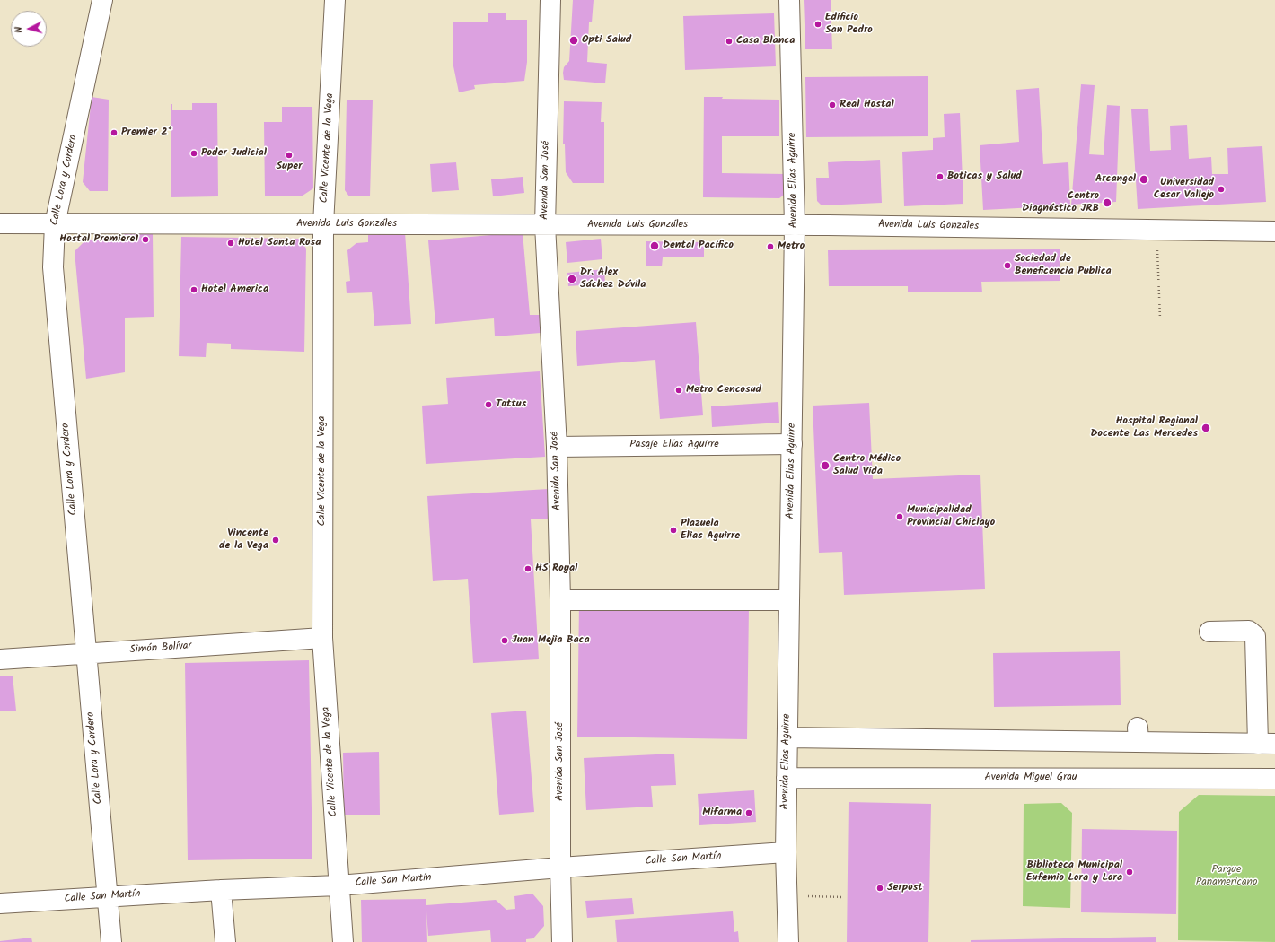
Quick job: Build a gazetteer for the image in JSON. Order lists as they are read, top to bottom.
{
  "streets": {
    "main road": [
      "Calle Vicente de la Vega",
      "Calle Lora y Cordero",
      "Avenida San José",
      "Avenida Elias Aguirre",
      "Avenida Luis Gonzáles",
      "Pasaje Elías Aguirre",
      "Simón Bolívar",
      "Avenida Miguel Grau",
      "Calle San Martín"
    ]
  },
  "crossings": [
    ["Calle Vicente de la Vega", "Avenida Luis Gonzáles"],
    ["Calle Vicente de la Vega", "Simón Bolívar"],
    ["Calle Vicente de la Vega", "Calle San Martín"],
    ["Calle Lora y Cordero", "Avenida Luis Gonzáles"],
    ["Calle Lora y Cordero", "Simón Bolívar"],
    ["Calle Lora y Cordero", "Calle San Martín"],
    ["Avenida San José", "Avenida Luis Gonzáles"],
    ["Avenida San José", "Pasaje Elías Aguirre"],
    ["Avenida San José", "Calle San Martín"],
    ["Avenida Elias Aguirre", "Avenida Luis Gonzáles"],
    ["Avenida Elias Aguirre", "Pasaje Elías Aguirre"],
    ["Avenida Elias Aguirre", "Avenida Miguel Grau"],
    ["Avenida Elias Aguirre", "Calle San Martín"]
  ],
  "parks": ["Parque Panamericano"],
  "places": [
    "Edificio San Pedro",
    "Opti Salud",
    "Casa Blanca",
    "Real Hostal",
    "Premier 2*",
    "Poder Judicial",
    "Super",
    "Boticas y Salud",
    "Arcangel",
    "Universidad Cesar Vallejo",
    "Centro Diagnóstico JRB",
    "Hostal Premiere1",
    "Hotel Santa Rosa",
    "Dental Pacifico",
    "Metro",
    "Sociedad de Beneficencia Publica",
    "Dr. Alex Sáchez Dávila",
    "Hotel America",
    "Metro Cencosud",
    "Tottus",
    "Hospital Regional Docente Las Mercedes",
    "Centro Médico Salud Vida",
    "Municipalidad Provincial Chiclayo",
    "Plazuela Elias Aguirre",
    "Vincente de la Vega",
    "HS Royal",
    "Juan Mejia Baca",
    "Mifarma",
    "Biblioteca Municipal Eufemio Lora y Lora",
    "Serpost"
  ],
  "north": "left"
}
